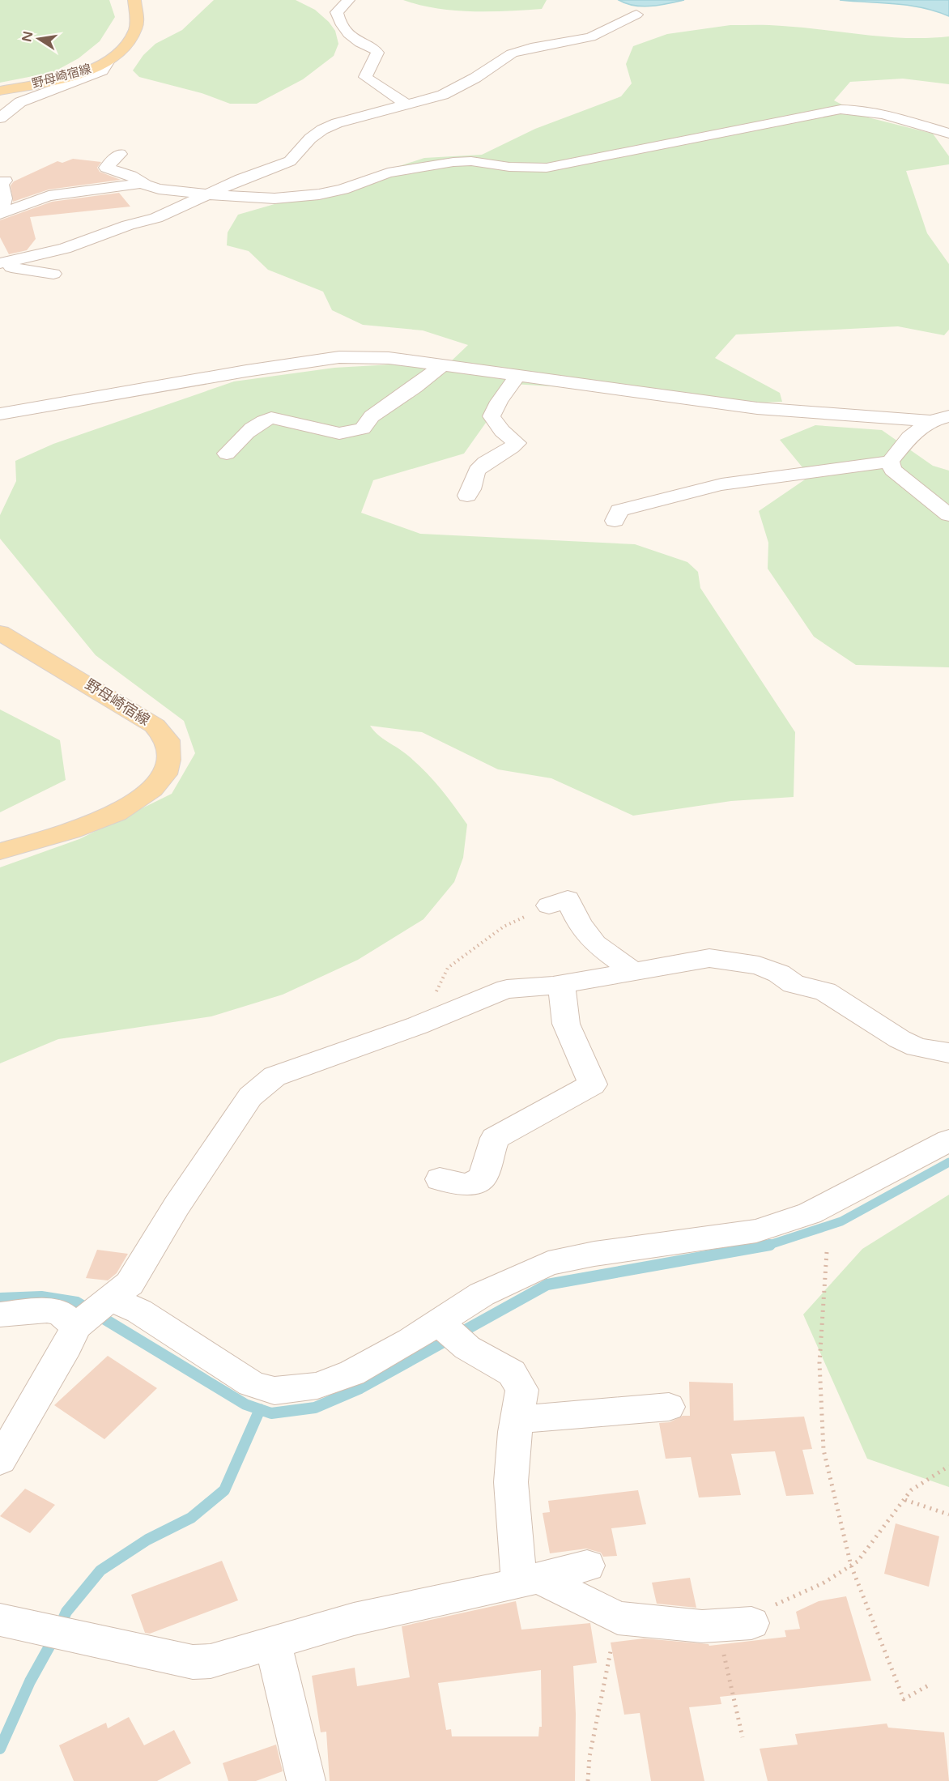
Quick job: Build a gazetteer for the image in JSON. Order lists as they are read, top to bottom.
{
  "streets": {
    "main road": ["野母崎宿線"]
  },
  "north": "left"
}
